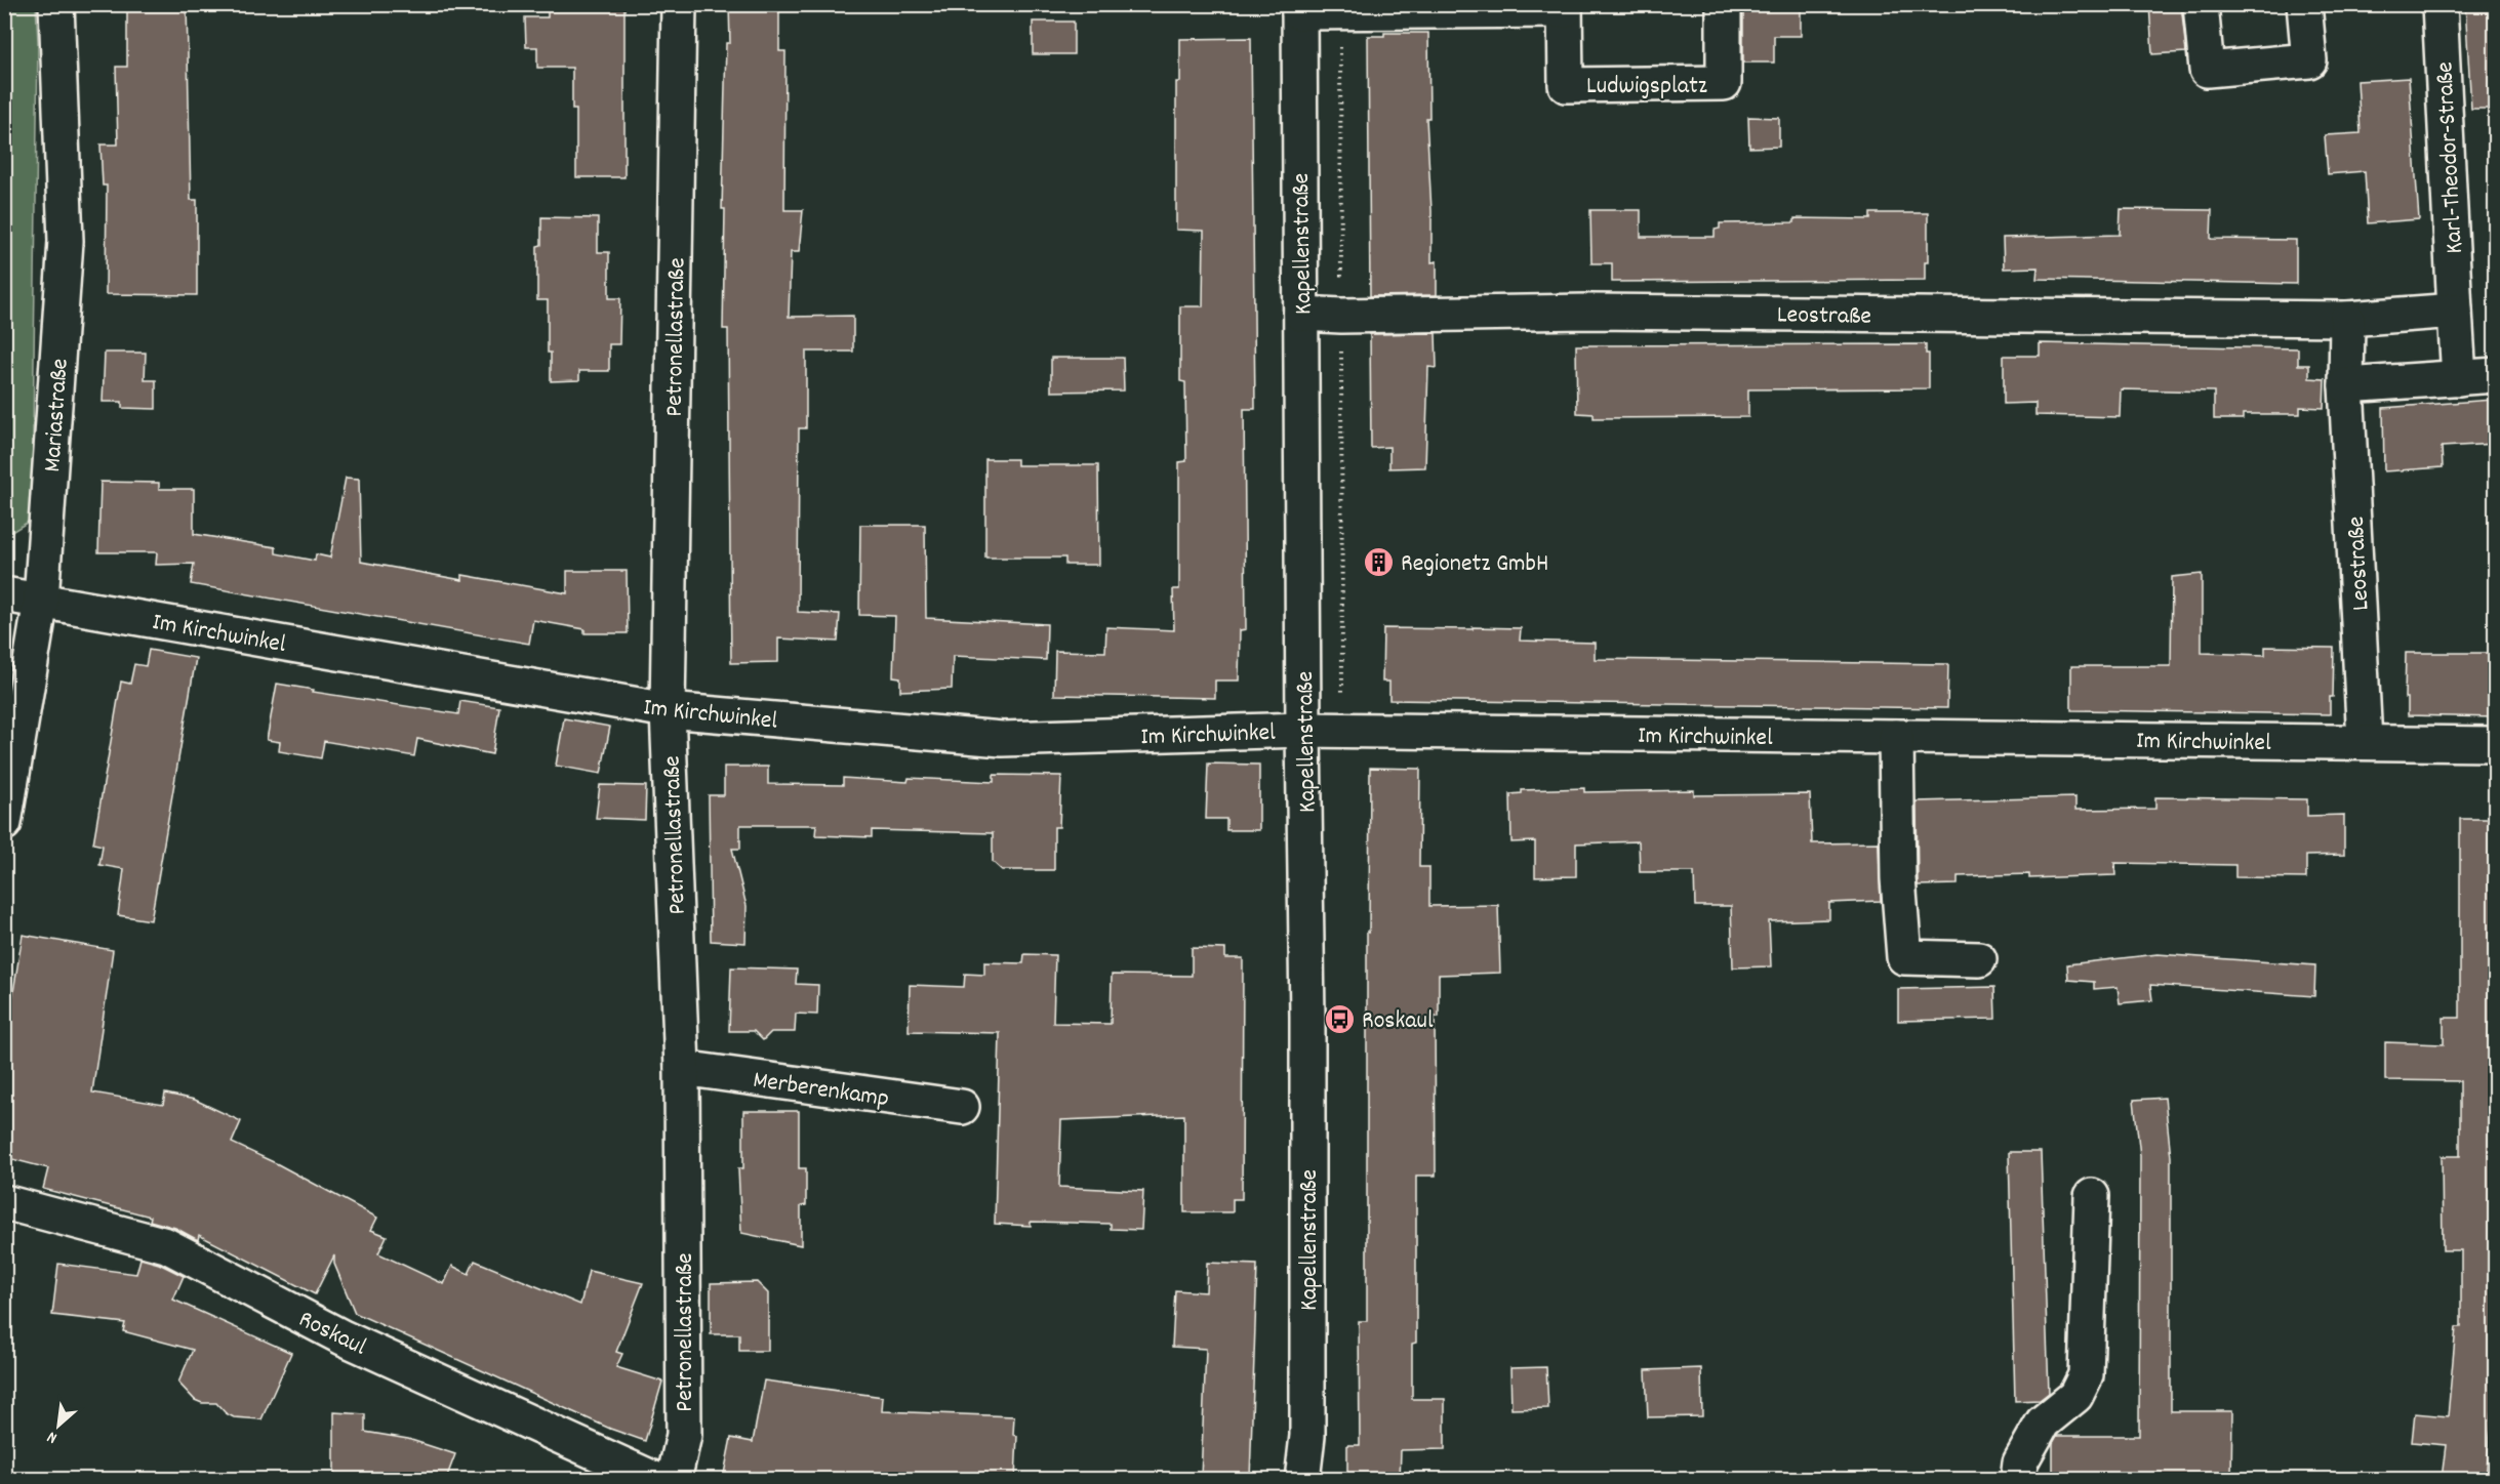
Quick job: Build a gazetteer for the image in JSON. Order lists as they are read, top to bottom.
{
  "streets": {
    "street": [
      "Ludwigsplatz",
      "Karl-Theodor-Straße",
      "Kapellenstraße",
      "Leostraße",
      "Petronellastraße",
      "Mariastraße",
      "Im Kirchwinkel",
      "Merberenkamp",
      "Roskaul"
    ]
  },
  "crossings": [
    ["Ludwigsplatz", "Kapellenstraße"],
    ["Karl-Theodor-Straße", "Leostraße"],
    ["Kapellenstraße", "Leostraße"],
    ["Kapellenstraße", "Im Kirchwinkel"],
    ["Leostraße", "Im Kirchwinkel"],
    ["Petronellastraße", "Im Kirchwinkel"],
    ["Petronellastraße", "Merberenkamp"],
    ["Mariastraße", "Im Kirchwinkel"]
  ],
  "places": {
    "building": ["Regionetz GmbH"],
    "bus stop": ["Roskaul"]
  },
  "north": "bottom left"
}
